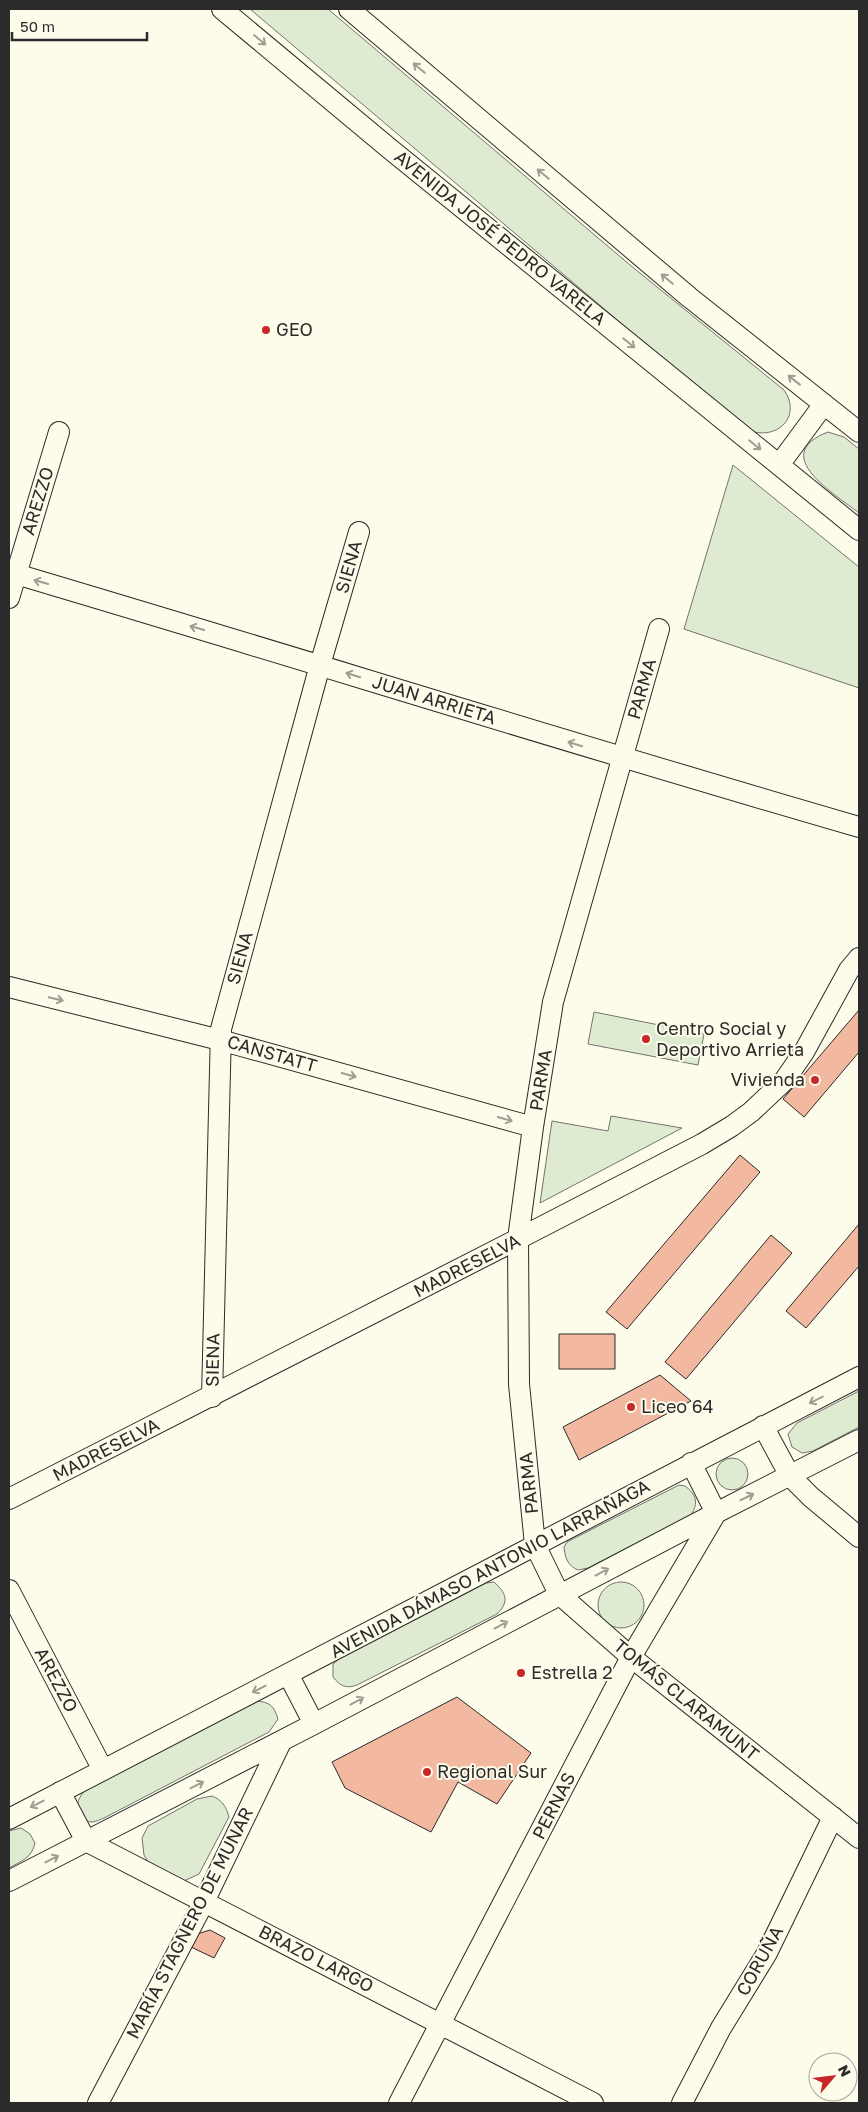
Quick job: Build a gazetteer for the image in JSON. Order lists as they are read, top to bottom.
{
  "streets": {
    "street": [
      "AVENIDA JOSÉ PEDRO VARELA",
      "AREZZO",
      "SIENA",
      "PARMA",
      "JUAN ARRIETA",
      "CANSTATT",
      "MADRESELVA",
      "AVENIDA DÁMASO ANTONIO LARRAÑAGA",
      "TOMÁS CLARAMUNT",
      "PERNAS",
      "MARÍA STAGNERO DE MUNAR",
      "BRAZO LARGO",
      "CORUÑA"
    ]
  },
  "crossings": [
    ["AREZZO", "JUAN ARRIETA"],
    ["AREZZO", "AVENIDA DÁMASO ANTONIO LARRAÑAGA"],
    ["SIENA", "JUAN ARRIETA"],
    ["SIENA", "CANSTATT"],
    ["SIENA", "MADRESELVA"],
    ["PARMA", "JUAN ARRIETA"],
    ["PARMA", "CANSTATT"],
    ["PARMA", "MADRESELVA"],
    ["PARMA", "AVENIDA DÁMASO ANTONIO LARRAÑAGA"],
    ["PARMA", "TOMÁS CLARAMUNT"],
    ["AVENIDA DÁMASO ANTONIO LARRAÑAGA", "TOMÁS CLARAMUNT"],
    ["TOMÁS CLARAMUNT", "PERNAS"],
    ["TOMÁS CLARAMUNT", "CORUÑA"],
    ["PERNAS", "BRAZO LARGO"],
    ["MARÍA STAGNERO DE MUNAR", "BRAZO LARGO"]
  ],
  "one_way": ["JUAN ARRIETA", "CANSTATT"],
  "places": [
    "GEO",
    "Centro Social y Deportivo Arrieta",
    "Vivienda",
    "Liceo 64",
    "Estrella 2",
    "Regional Sur"
  ],
  "scale_bar": "50 m",
  "north": "top right"
}
